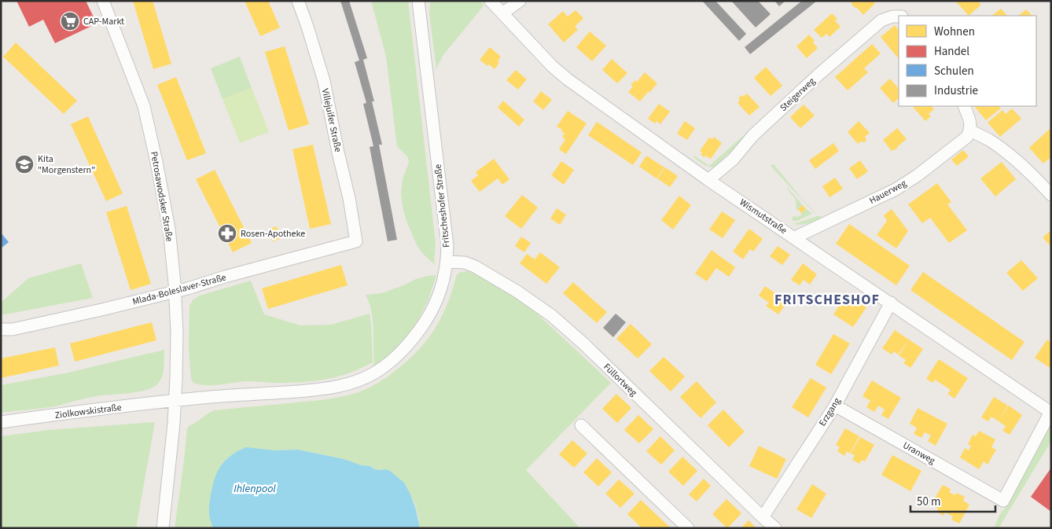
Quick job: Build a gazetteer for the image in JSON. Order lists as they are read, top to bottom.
{
  "streets": {
    "street": [
      "Steigerweg",
      "Villejuifer Straße",
      "Hauerweg",
      "Petrosawodsker Straße",
      "Fritscheshofer Straße",
      "Wismutstraße",
      "Mlada-Boleslaver-Straße",
      "Füllortweg",
      "Ziolkowskistraße",
      "Erzgang",
      "Uranweg"
    ]
  },
  "crossings": [
    ["Steigerweg", "Wismutstraße"],
    ["Villejuifer Straße", "Mlada-Boleslaver-Straße"],
    ["Hauerweg", "Wismutstraße"],
    ["Petrosawodsker Straße", "Fritscheshofer Straße"],
    ["Petrosawodsker Straße", "Mlada-Boleslaver-Straße"],
    ["Petrosawodsker Straße", "Ziolkowskistraße"],
    ["Fritscheshofer Straße", "Füllortweg"],
    ["Fritscheshofer Straße", "Ziolkowskistraße"],
    ["Wismutstraße", "Erzgang"],
    ["Wismutstraße", "Uranweg"],
    ["Füllortweg", "Erzgang"],
    ["Erzgang", "Uranweg"]
  ],
  "districts": ["FRITSCHESHOF"],
  "water": ["Ihlenpool"],
  "places": {
    "supermarket": ["CAP-Markt"],
    "school or university": ["Kita \"Morgenstern\""],
    "pharmacy": ["Rosen-Apotheke"]
  },
  "legend": [
    "Wohnen",
    "Handel",
    "Schulen",
    "Industrie"
  ],
  "scale_bar": "50 m"
}
